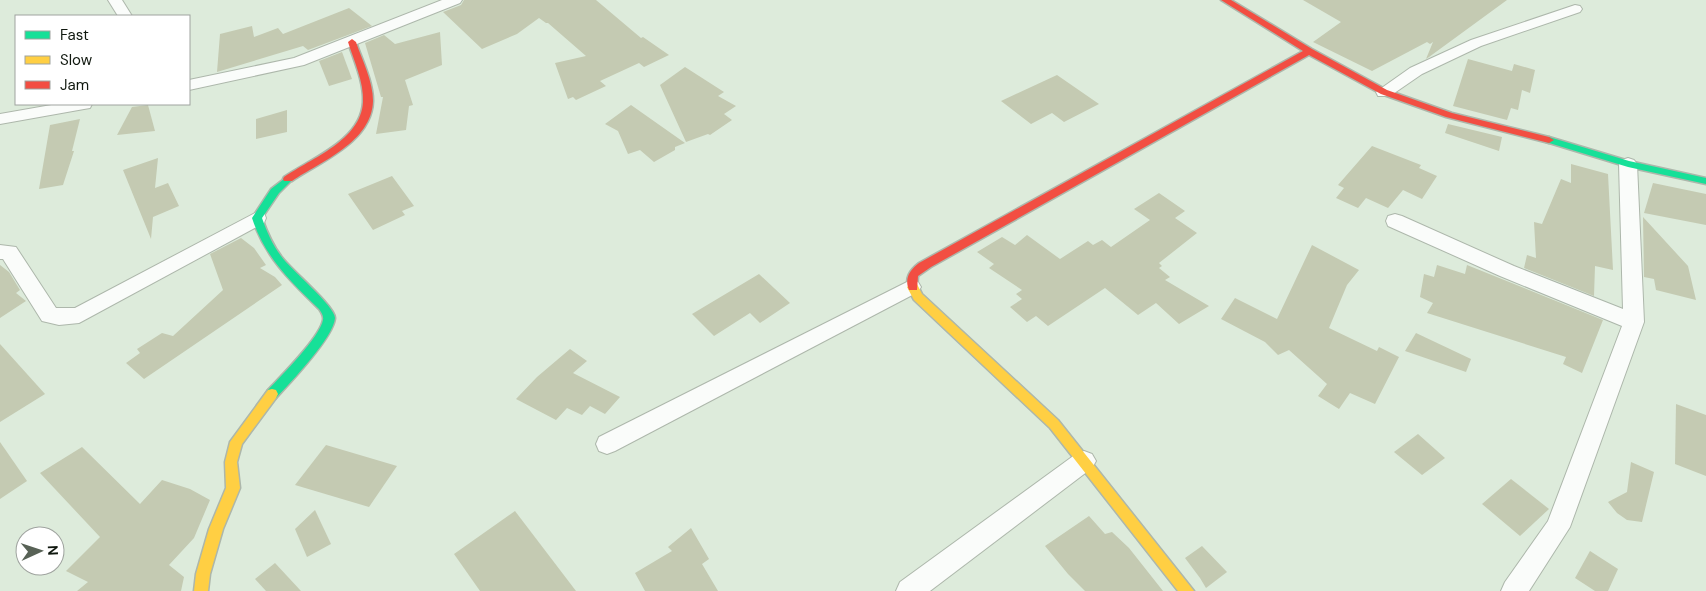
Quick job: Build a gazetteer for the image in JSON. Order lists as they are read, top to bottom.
{
  "legend": ["Fast", "Slow", "Jam"],
  "north": "right"
}
